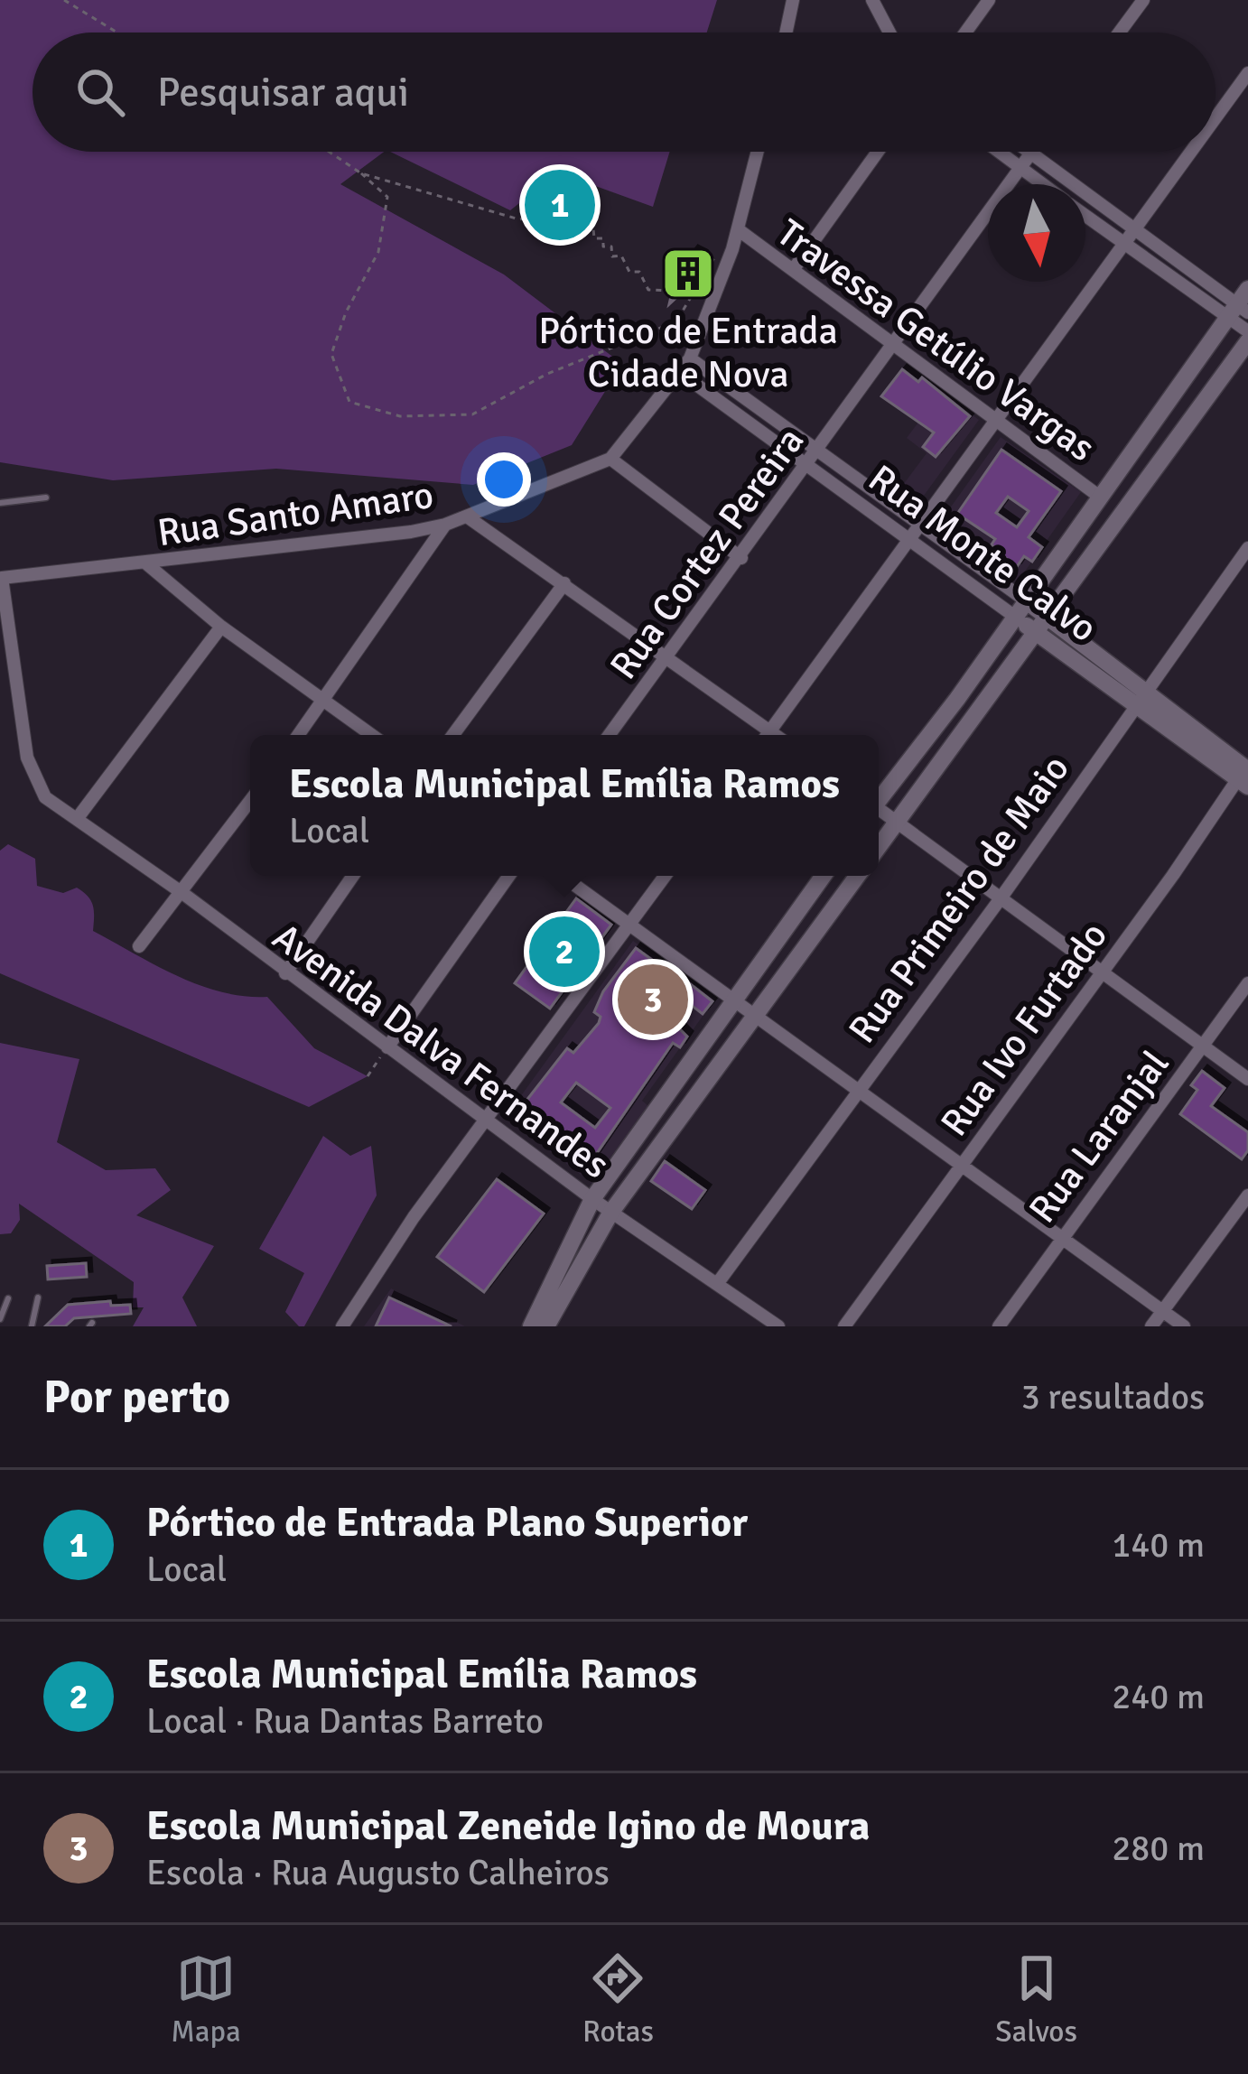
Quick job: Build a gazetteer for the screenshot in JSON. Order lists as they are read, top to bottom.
{
  "streets": {
    "main road": ["Rua Monte Calvo"],
    "street": [
      "Travessa Getúlio Vargas",
      "Rua Santo Amaro",
      "Rua Cortez Pereira",
      "Rua Primeiro de Maio",
      "Rua Ivo Furtado",
      "Avenida Dalva Fernandes",
      "Rua Laranjal"
    ]
  },
  "crossings": [
    ["Travessa Getúlio Vargas", "Rua Santo Amaro"],
    ["Travessa Getúlio Vargas", "Rua Cortez Pereira"],
    ["Rua Santo Amaro", "Rua Monte Calvo"],
    ["Rua Santo Amaro", "Avenida Dalva Fernandes"],
    ["Rua Cortez Pereira", "Rua Monte Calvo"],
    ["Rua Monte Calvo", "Rua Primeiro de Maio"],
    ["Rua Monte Calvo", "Rua Ivo Furtado"],
    ["Rua Primeiro de Maio", "Avenida Dalva Fernandes"]
  ],
  "places": {
    "building": ["Pórtico de Entrada Cidade Nova"]
  },
  "north": "bottom",
  "page": {
    "search": "Pesquisar aqui",
    "pins": ["1", "2", "3"],
    "popup": ["Escola Municipal Emília Ramos", "Local"],
    "heading": ["Por perto", "3 resultados"],
    "list": [
      {
        "mark": "1",
        "name": "Pórtico de Entrada Plano Superior",
        "note": "Local",
        "value": "140 m"
      },
      {
        "mark": "2",
        "name": "Escola Municipal Emília Ramos",
        "note": "Local · Rua Dantas Barreto",
        "value": "240 m"
      },
      {
        "mark": "3",
        "name": "Escola Municipal Zeneide Igino de Moura",
        "note": "Escola · Rua Augusto Calheiros",
        "value": "280 m"
      }
    ],
    "nav": ["Mapa", "Rotas", "Salvos"]
  }
}
